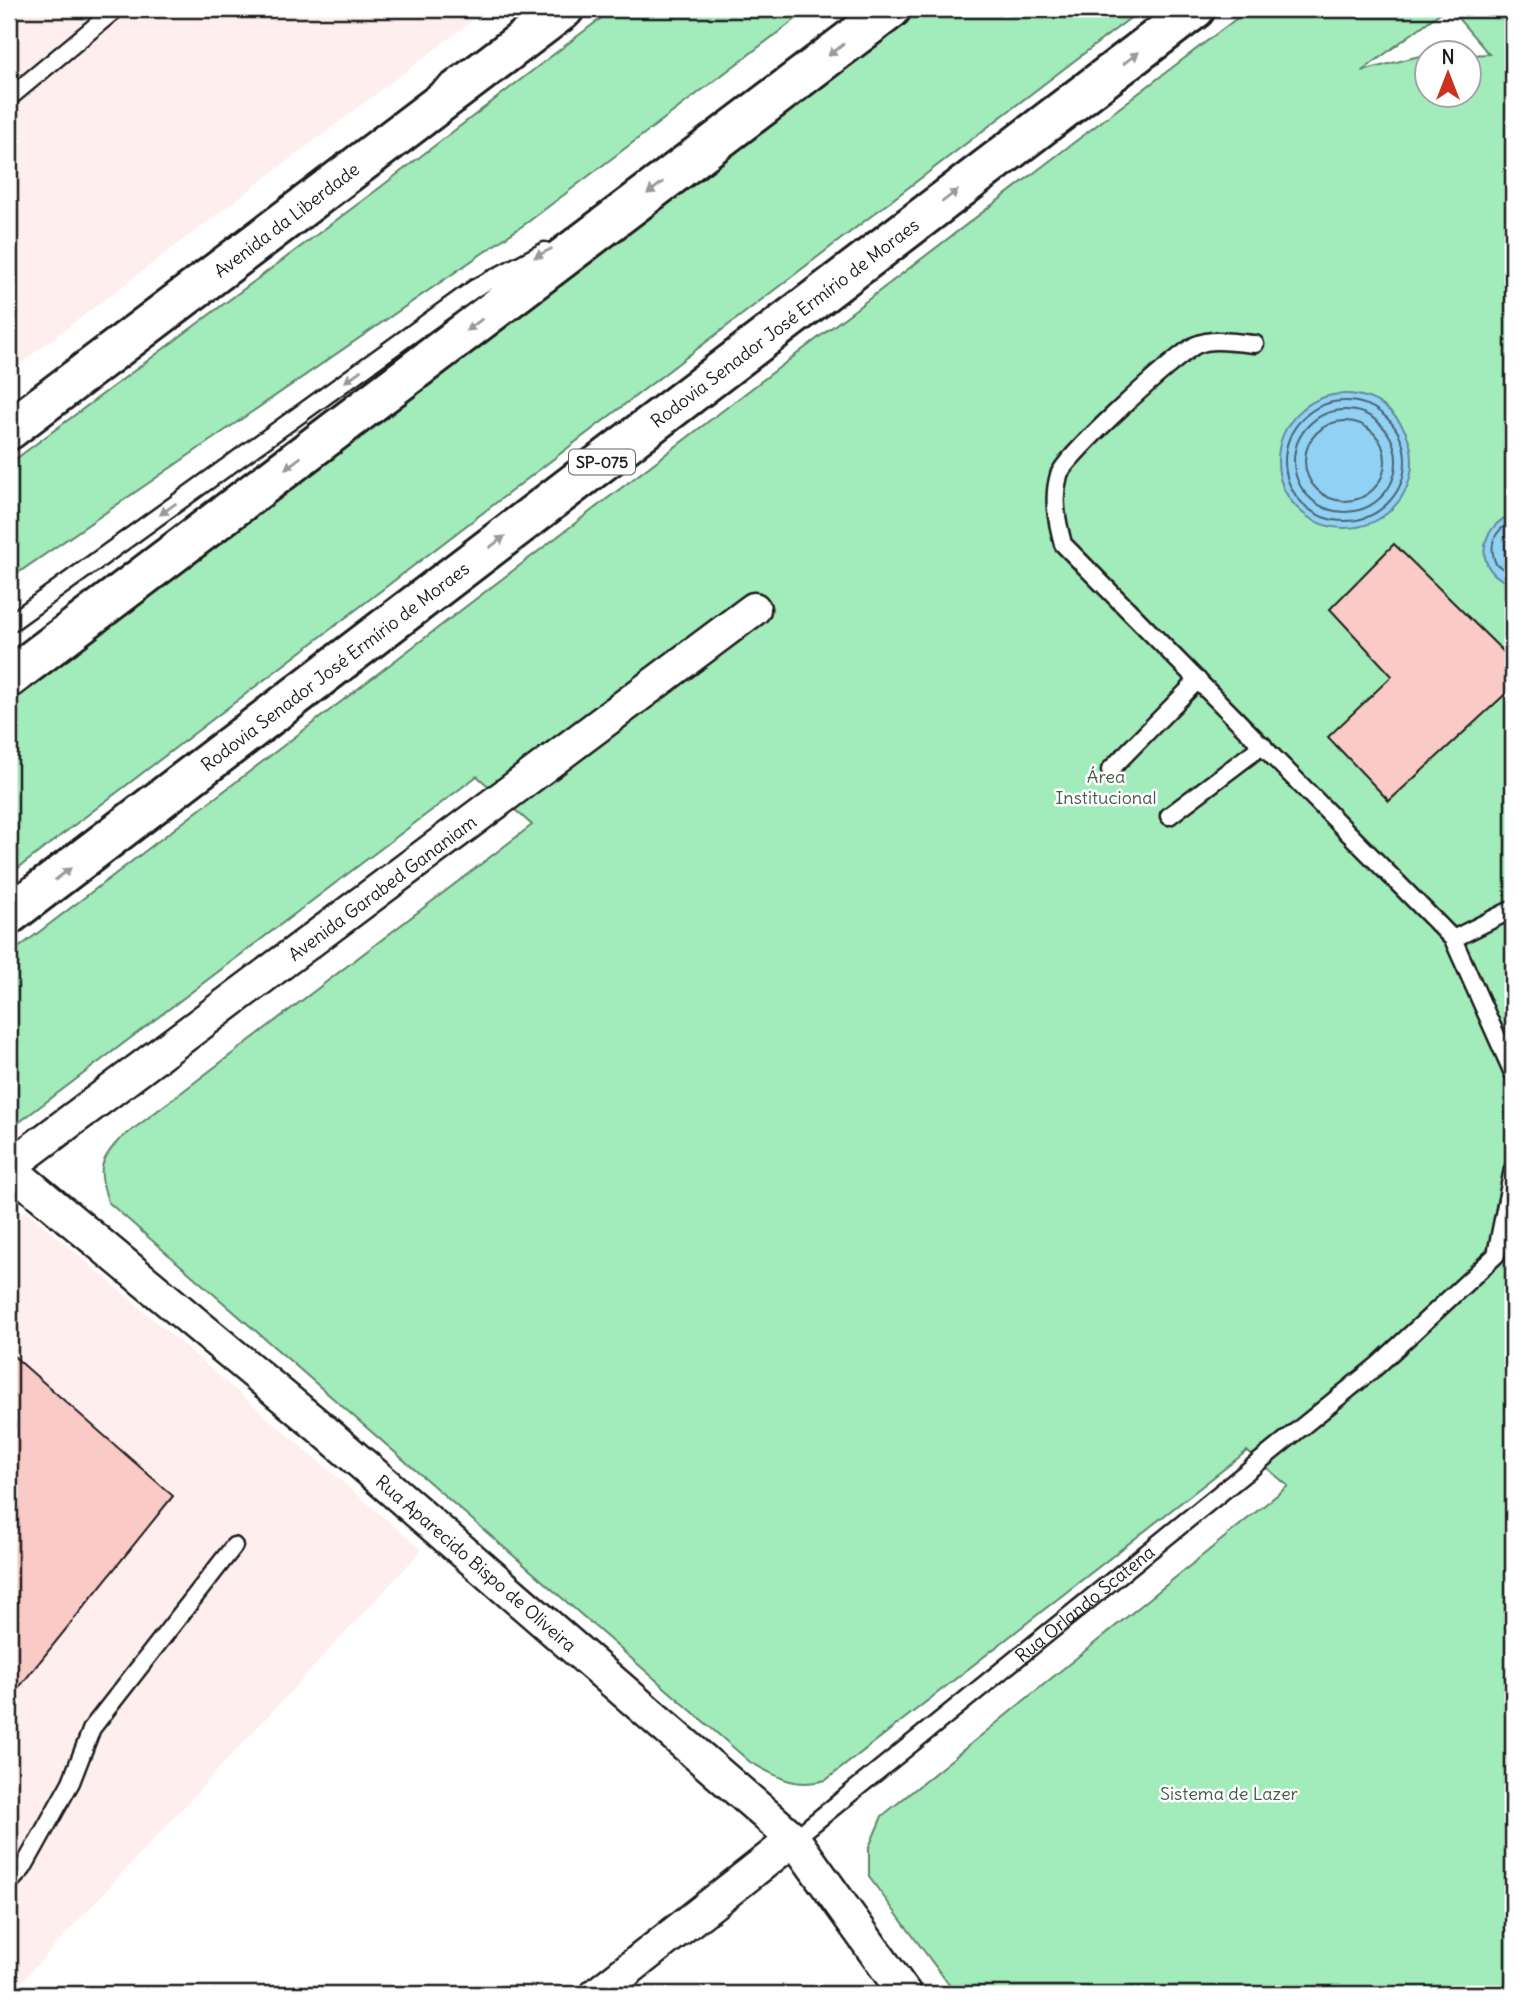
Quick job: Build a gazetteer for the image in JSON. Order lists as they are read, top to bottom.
{
  "streets": {
    "main road": ["Avenida da Liberdade", "Rodovia Senador José Ermírio de Moraes", "SP-075"],
    "street": ["Avenida Garabed Gananiam", "Rua Aparecido Bispo de Oliveira", "Rua Orlando Scatena"]
  },
  "crossings": [
    ["Avenida Garabed Gananiam", "Rua Aparecido Bispo de Oliveira"],
    ["Rua Aparecido Bispo de Oliveira", "Rua Orlando Scatena"]
  ],
  "parks": ["Área Institucional", "Sistema de Lazer"],
  "north": "top"
}
